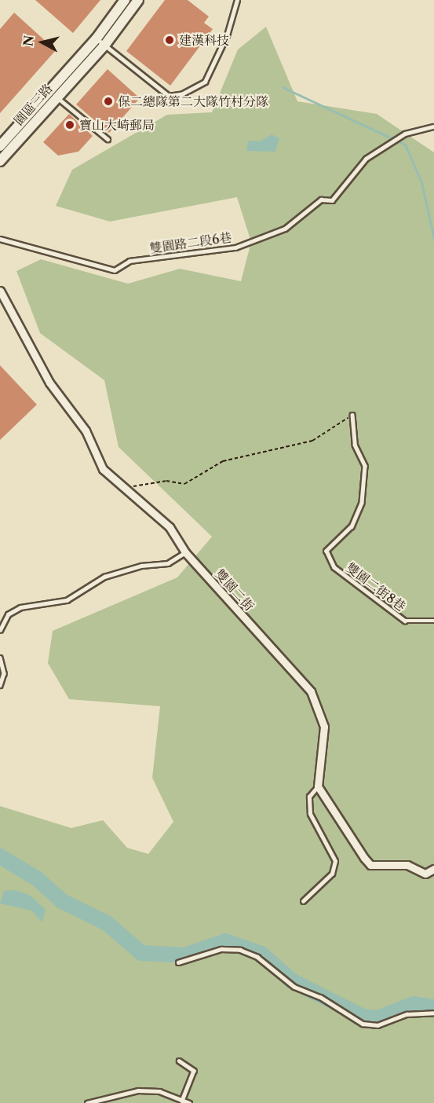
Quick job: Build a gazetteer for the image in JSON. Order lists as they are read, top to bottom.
{
  "streets": {
    "street": ["園區三路", "雙園二街"],
    "lane": ["雙園路二段6巷", "雙園二街8巷"]
  },
  "places": ["建漢科技", "保二總隊第二大隊竹村分隊", "寶山大崎郵局"],
  "north": "left"
}
